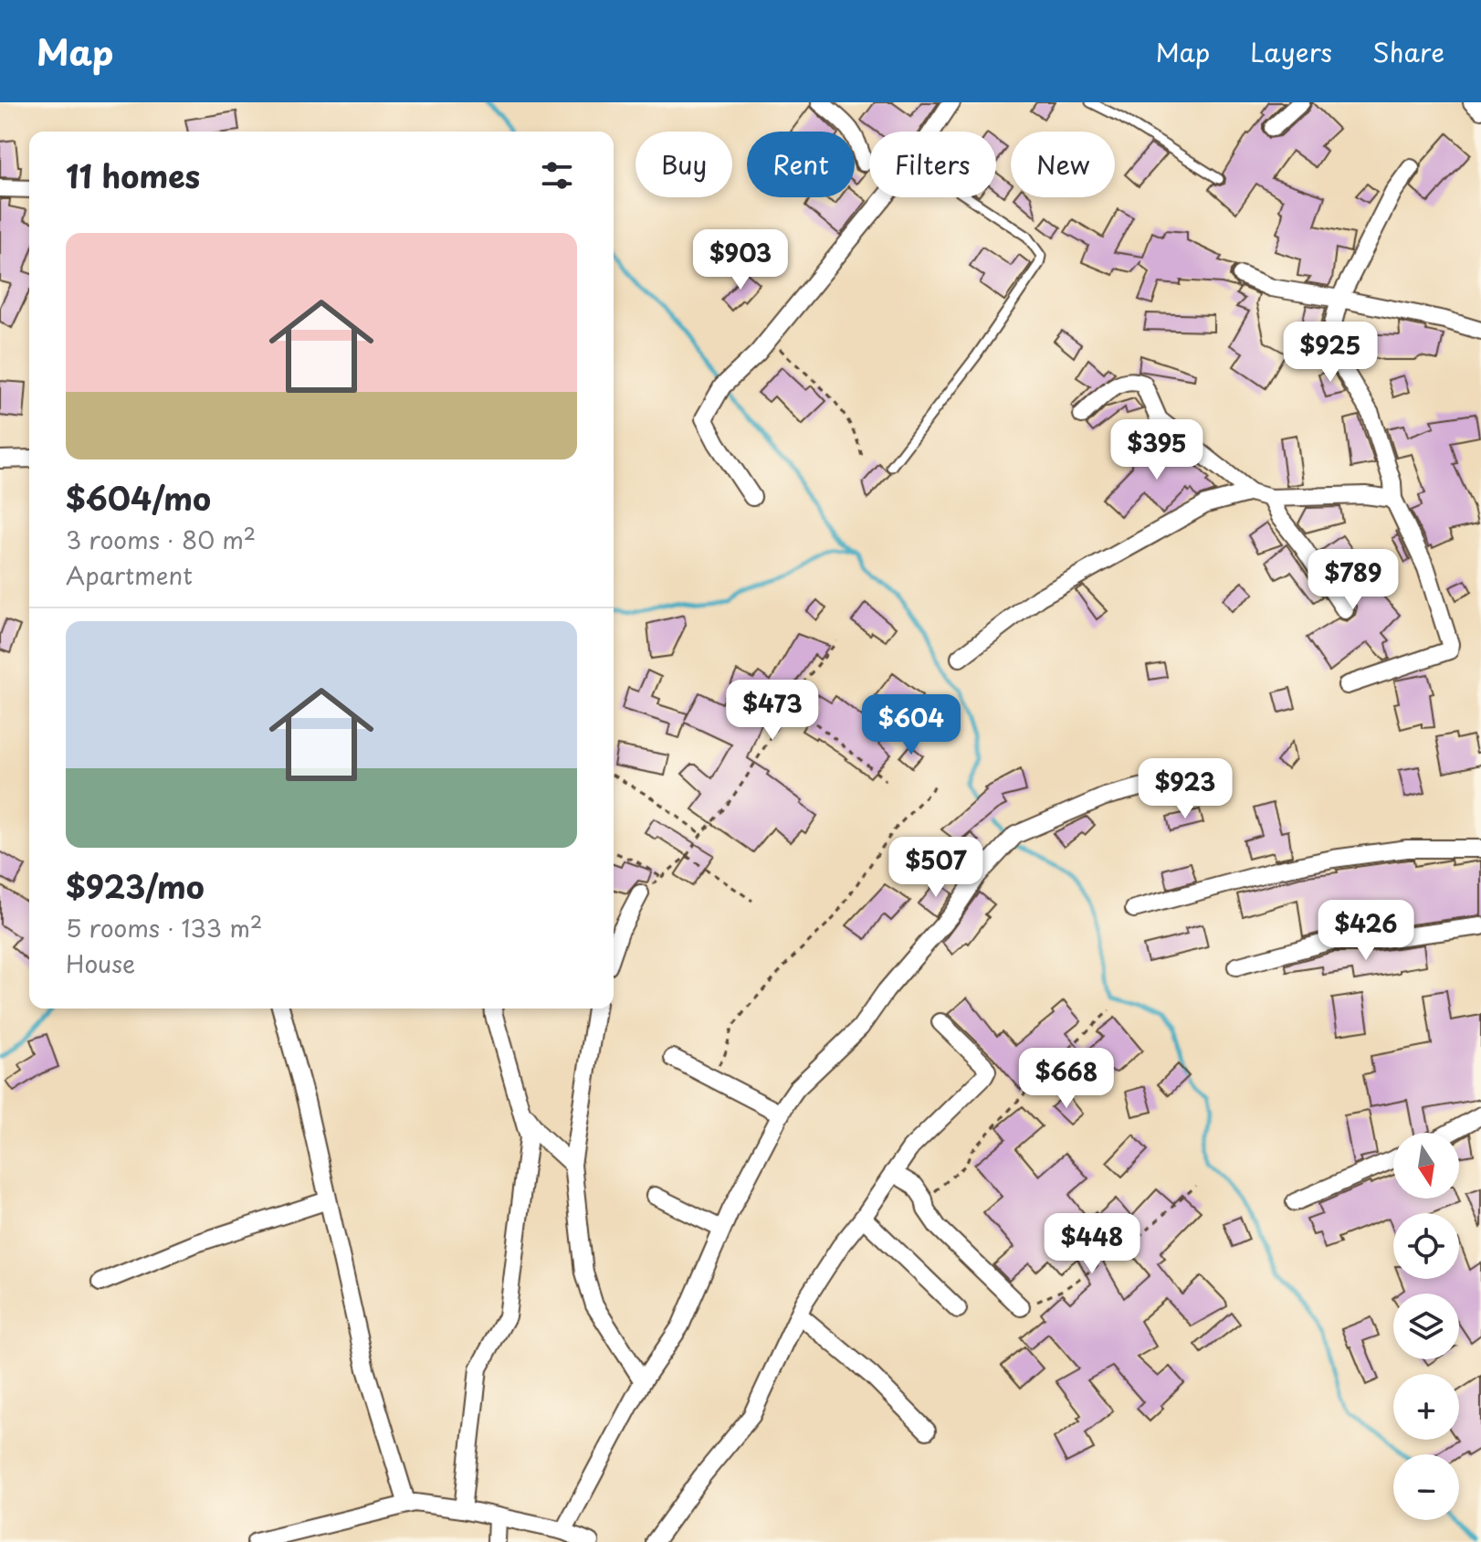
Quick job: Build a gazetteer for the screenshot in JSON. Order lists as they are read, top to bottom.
{
  "north": "bottom",
  "page": {
    "header": "Map",
    "nav": ["Map", "Layers", "Share"],
    "chip": [
      "Buy",
      "Rent",
      "Filters",
      "New"
    ],
    "heading": "11 homes",
    "list": [
      {
        "name": "$604/mo",
        "note": "3 rooms · 80 m² · Apartment"
      },
      {
        "name": "$923/mo",
        "note": "5 rooms · 133 m² · House"
      }
    ],
    "price": [
      "$903",
      "$925",
      "$395",
      "$789",
      "$473",
      "$604",
      "$923",
      "$507",
      "$426",
      "$668",
      "$448"
    ],
    "map_buttons": ["+", "−"]
  }
}
